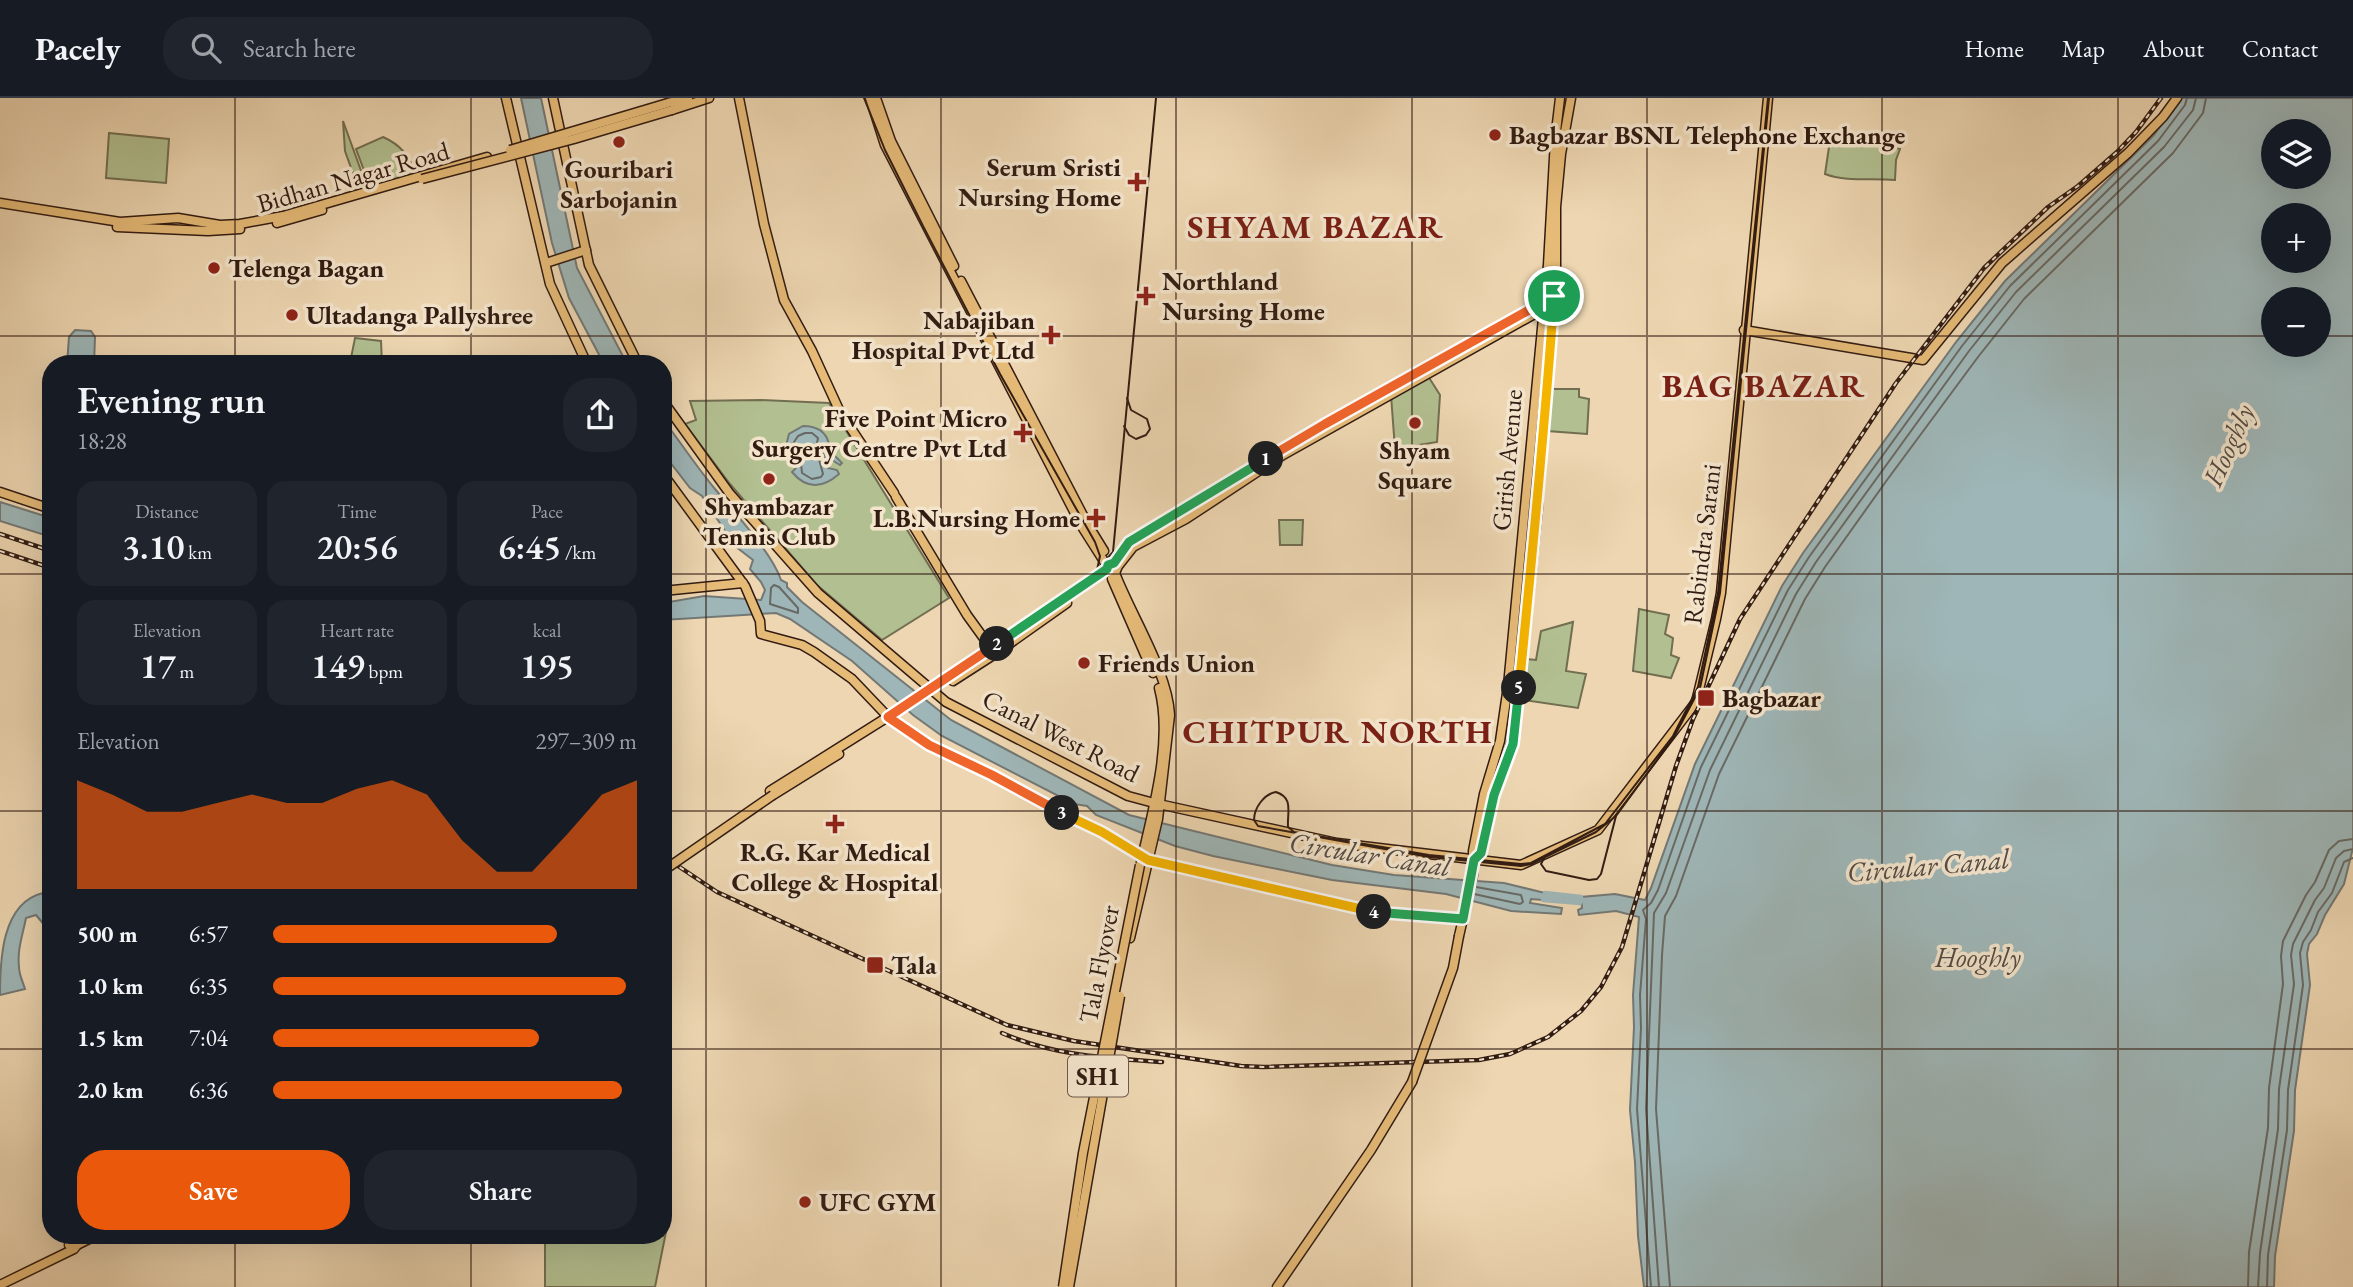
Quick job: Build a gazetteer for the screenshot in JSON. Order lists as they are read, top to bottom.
{
  "streets": {
    "main road": [
      "Bidhan Nagar Road",
      "Girish Avenue",
      "Rabindra Sarani",
      "Canal West Road",
      "Tala Flyover",
      "SH1"
    ]
  },
  "crossings": [
    ["Girish Avenue", "Rabindra Sarani"],
    ["Rabindra Sarani", "Canal West Road"],
    ["Canal West Road", "SH1"],
    ["Tala Flyover", "SH1"]
  ],
  "districts": ["SHYAM BAZAR", "BAG BAZAR", "CHITPUR NORTH"],
  "water": ["Hooghly", "Circular Canal"],
  "places": {
    "other": [
      "Bagbazar BSNL Telephone Exchange",
      "Gouribari Sarbojanin",
      "Telenga Bagan",
      "Ultadanga Pallyshree",
      "Shyam Square",
      "Shyambazar Tennis Club",
      "Friends Union",
      "UFC GYM"
    ],
    "health": [
      "Serum Sristi Nursing Home",
      "Northland Nursing Home",
      "Nabajiban Hospital Pvt Ltd",
      "Five Point Micro Surgery Centre Pvt Ltd",
      "L.B.Nursing Home",
      "R.G. Kar Medical College & Hospital"
    ],
    "transit": ["Bagbazar", "Tala"]
  },
  "page": {
    "header": "Pacely",
    "search": "Search here",
    "nav": [
      "Home",
      "Map",
      "About",
      "Contact"
    ],
    "map_buttons": ["+", "−"],
    "heading": ["Evening run", "18:28"],
    "pins": [
      "1",
      "2",
      "5",
      "3",
      "4"
    ],
    "stats": [
      ["Distance", "3.10 km"],
      ["Time", "20:56"],
      ["Pace", "6:45 /km"],
      ["Elevation", "17 m"],
      ["Heart rate", "149 bpm"],
      ["kcal", "195"]
    ],
    "chart": ["Elevation", "297–309 m"],
    "list": [
      {
        "name": "500 m",
        "note": "6:57"
      },
      {
        "name": "1.0 km",
        "note": "6:35"
      },
      {
        "name": "1.5 km",
        "note": "7:04"
      },
      {
        "name": "2.0 km",
        "note": "6:36"
      }
    ],
    "buttons": ["Save", "Share"]
  }
}
